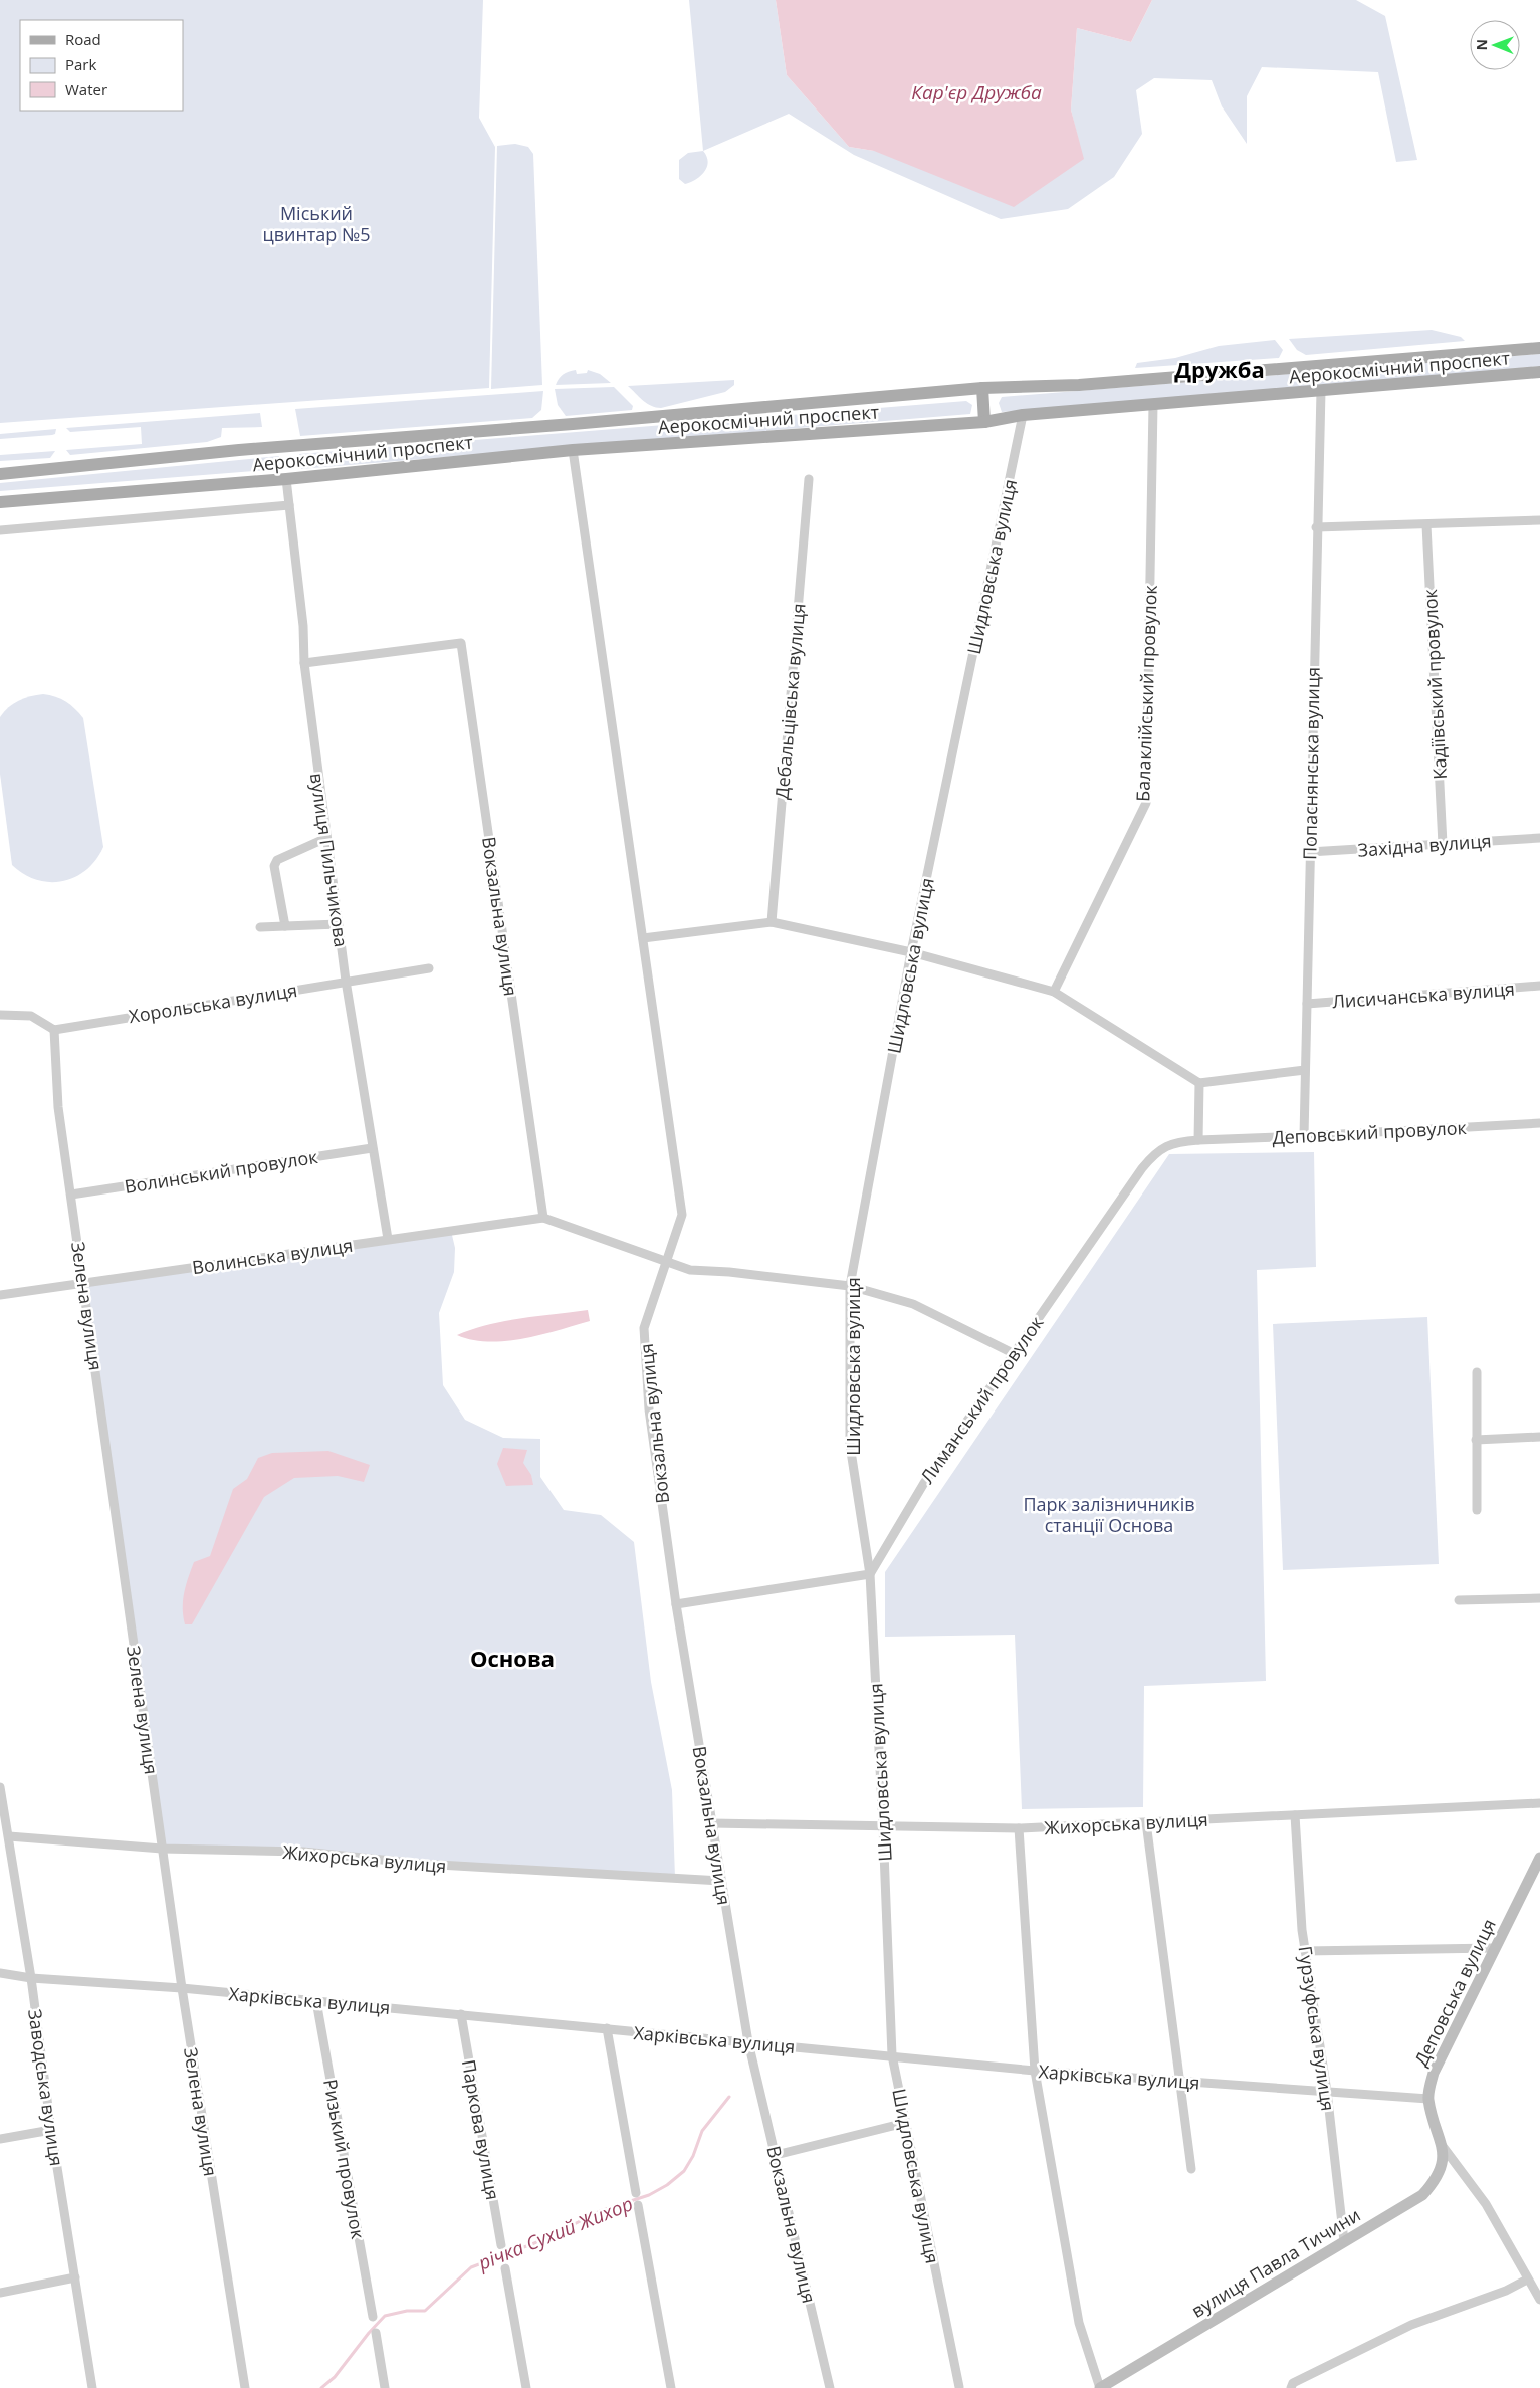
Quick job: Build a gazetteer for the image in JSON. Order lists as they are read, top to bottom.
{
  "streets": {
    "main road": ["Аерокосмічний проспект", "Деповська вулиця", "вулиця Павла Тичини"],
    "street": [
      "Шидловська вулиця",
      "Кадіївський провулок",
      "Балаклійський провулок",
      "Дебальцівська вулиця",
      "Попаснянська вулиця",
      "Західна вулиця",
      "вулиця Пильчикова",
      "Вокзальна вулиця",
      "Лисичанська вулиця",
      "Хорольська вулиця",
      "Деповський провулок",
      "Волинський провулок",
      "Волинська вулиця",
      "Зелена вулиця",
      "Лиманський провулок",
      "Жихорська вулиця",
      "Харківська вулиця",
      "Гурзуфська вулиця",
      "Заводська вулиця",
      "Паркова вулиця",
      "Ризький провулок"
    ]
  },
  "crossings": [
    ["Аерокосмічний проспект", "Шидловська вулиця"],
    ["Аерокосмічний проспект", "Балаклійський провулок"],
    ["Аерокосмічний проспект", "Попаснянська вулиця"],
    ["Аерокосмічний проспект", "вулиця Пильчикова"],
    ["Аерокосмічний проспект", "Вокзальна вулиця"],
    ["Шидловська вулиця", "Лиманський провулок"],
    ["Шидловська вулиця", "Жихорська вулиця"],
    ["Шидловська вулиця", "Харківська вулиця"],
    ["Кадіївський провулок", "Західна вулиця"],
    ["Попаснянська вулиця", "Західна вулиця"],
    ["Попаснянська вулиця", "Лисичанська вулиця"],
    ["Попаснянська вулиця", "Деповський провулок"],
    ["вулиця Пильчикова", "Вокзальна вулиця"],
    ["вулиця Пильчикова", "Хорольська вулиця"],
    ["вулиця Пильчикова", "Волинський провулок"],
    ["вулиця Пильчикова", "Волинська вулиця"],
    ["Вокзальна вулиця", "Волинська вулиця"],
    ["Вокзальна вулиця", "Жихорська вулиця"],
    ["Вокзальна вулиця", "Харківська вулиця"],
    ["Хорольська вулиця", "Зелена вулиця"],
    ["Деповський провулок", "Лиманський провулок"],
    ["Волинський провулок", "Зелена вулиця"],
    ["Волинська вулиця", "Зелена вулиця"],
    ["Зелена вулиця", "Жихорська вулиця"],
    ["Зелена вулиця", "Харківська вулиця"],
    ["Жихорська вулиця", "Гурзуфська вулиця"],
    ["Жихорська вулиця", "Заводська вулиця"],
    ["Деповська вулиця", "Харківська вулиця"],
    ["Деповська вулиця", "вулиця Павла Тичини"],
    ["Харківська вулиця", "Гурзуфська вулиця"],
    ["Харківська вулиця", "Заводська вулиця"],
    ["Харківська вулиця", "Паркова вулиця"],
    ["Харківська вулиця", "Ризький провулок"],
    ["Гурзуфська вулиця", "вулиця Павла Тичини"]
  ],
  "districts": ["Дружба", "Основа"],
  "water": ["Кар'єр Дружба", "річка Сухий Жихор"],
  "parks": ["Міський цвинтар №5", "Парк залізничників станції Основа"],
  "legend": ["Road", "Park", "Water"],
  "north": "left"
}
